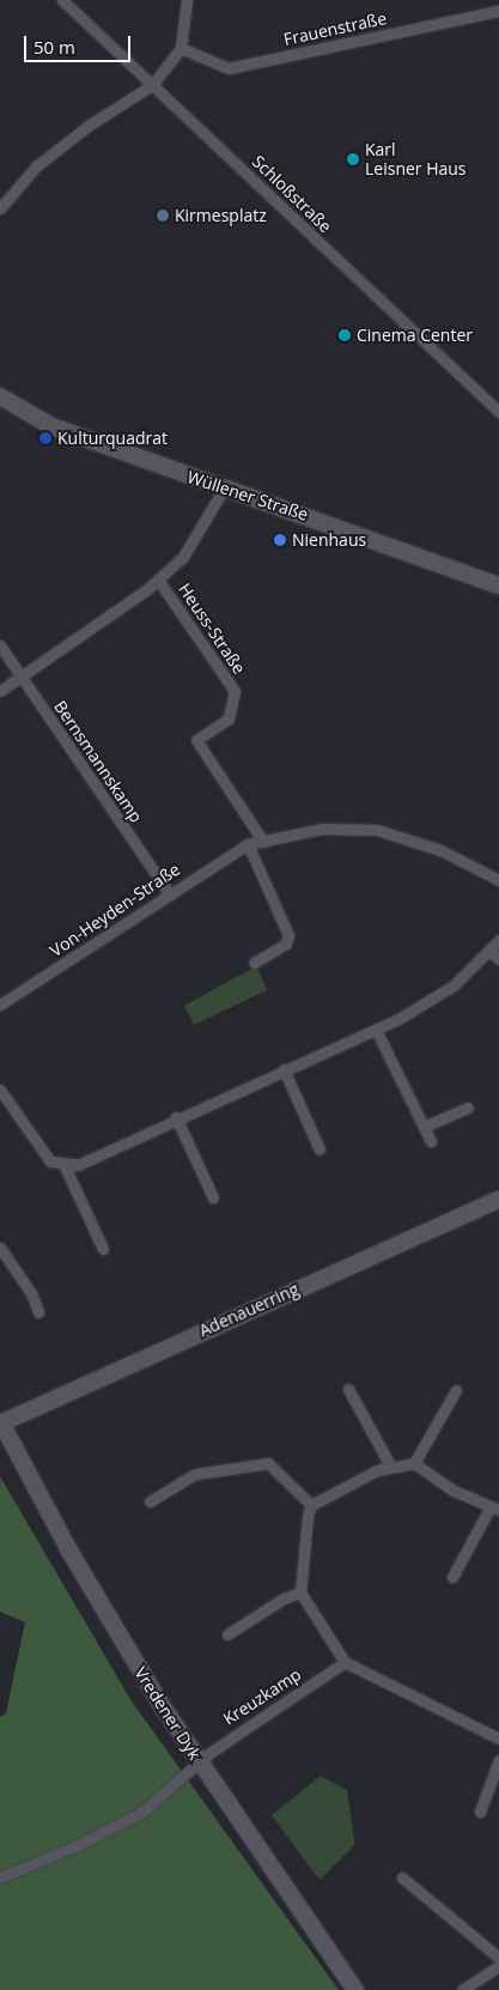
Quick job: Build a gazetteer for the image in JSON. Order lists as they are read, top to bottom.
{
  "streets": {
    "main road": ["Wüllener Straße", "Adenauerring", "Vredener Dyk"],
    "street": [
      "Frauenstraße",
      "Schloßstraße",
      "Heuss-Straße",
      "Bernsmannskamp",
      "Von-Heyden-Straße",
      "Kreuzkamp"
    ]
  },
  "crossings": [
    ["Wüllener Straße", "Heuss-Straße"],
    ["Heuss-Straße", "Bernsmannskamp"],
    ["Heuss-Straße", "Von-Heyden-Straße"],
    ["Bernsmannskamp", "Von-Heyden-Straße"],
    ["Adenauerring", "Vredener Dyk"],
    ["Kreuzkamp", "Vredener Dyk"]
  ],
  "places": [
    "Karl Leisner Haus",
    "Kirmesplatz",
    "Cinema Center",
    "Kulturquadrat",
    "Nienhaus"
  ],
  "scale_bar": "50 m"
}
